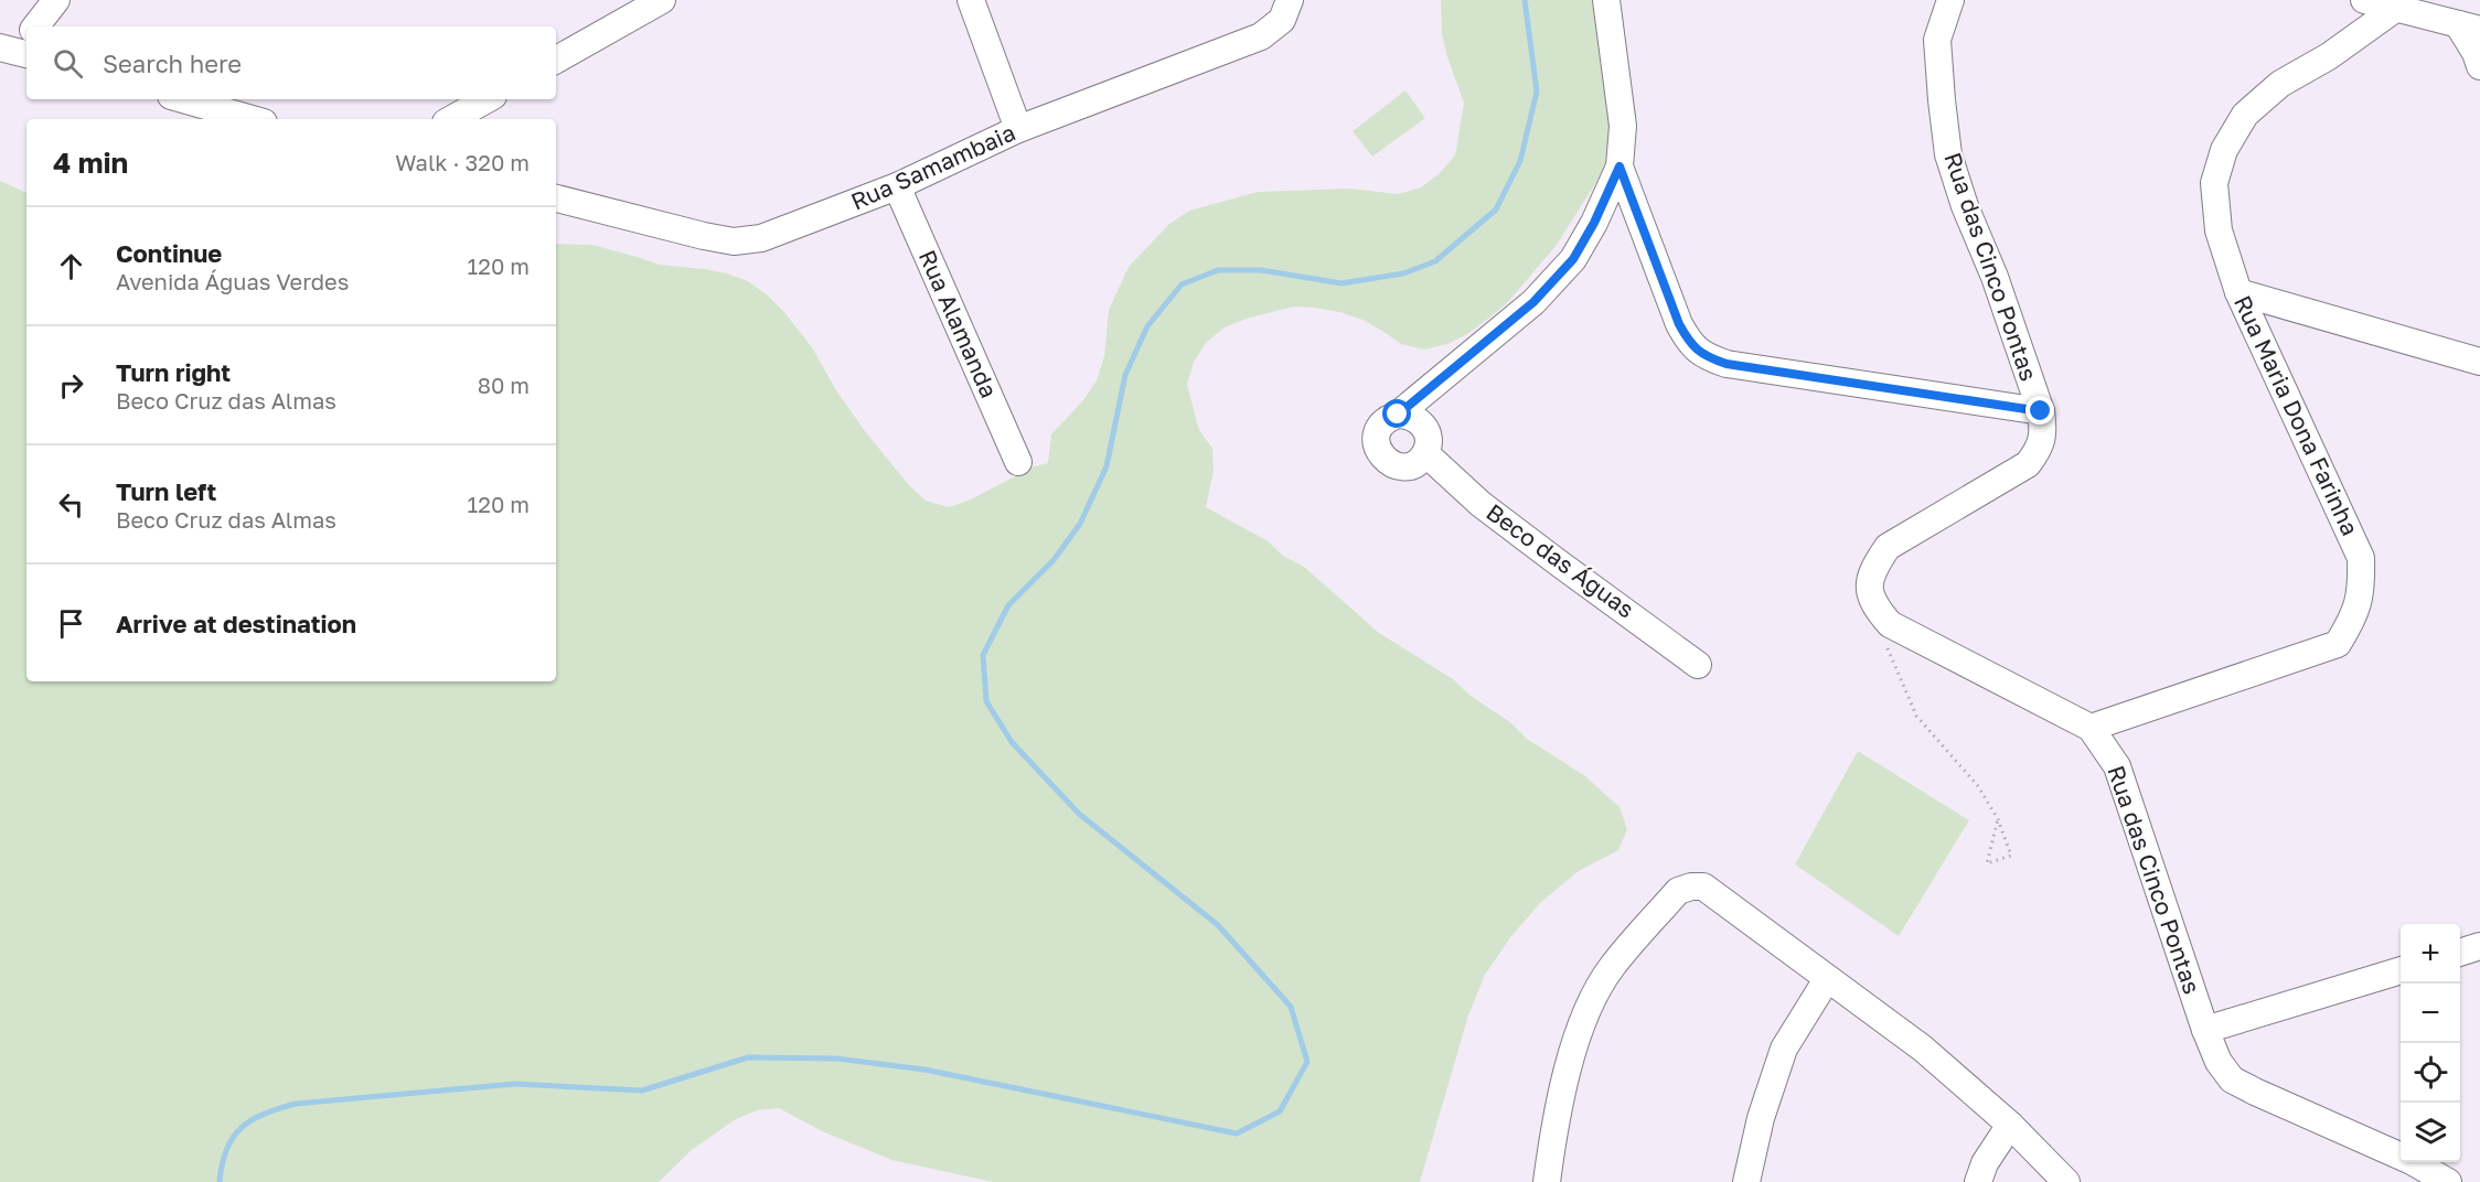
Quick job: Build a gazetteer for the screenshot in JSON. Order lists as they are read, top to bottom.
{
  "streets": {
    "street": [
      "Rua Samambaia",
      "Rua das Cinco Pontas",
      "Rua Alamanda",
      "Rua Maria Dona Farinha",
      "Beco das Águas"
    ]
  },
  "crossings": [
    ["Rua Samambaia", "Rua Alamanda"],
    ["Rua das Cinco Pontas", "Rua Maria Dona Farinha"]
  ],
  "page": {
    "search": "Search here",
    "heading": ["4 min", "Walk · 320 m"],
    "list": [
      ["Continue", "Avenida Águas Verdes", "120 m"],
      ["Turn right", "Beco Cruz das Almas", "80 m"],
      ["Turn left", "Beco Cruz das Almas", "120 m"],
      "Arrive at destination"
    ],
    "map_buttons": ["+", "−"]
  }
}
